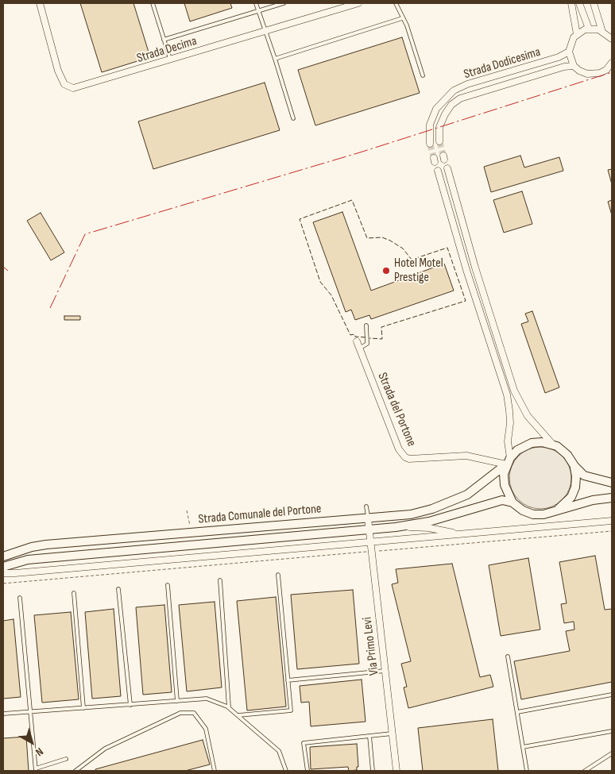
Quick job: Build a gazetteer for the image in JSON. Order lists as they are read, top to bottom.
{
  "streets": {
    "street": [
      "Strada Decima",
      "Strada Dodicesima",
      "Strada del Portone",
      "Strada Comunale del Portone",
      "Via Primo Levi"
    ]
  },
  "crossings": [
    ["Strada del Portone", "Strada Comunale del Portone"],
    ["Strada Comunale del Portone", "Via Primo Levi"]
  ],
  "places": ["Hotel Motel Prestige"],
  "north": "bottom right"
}
